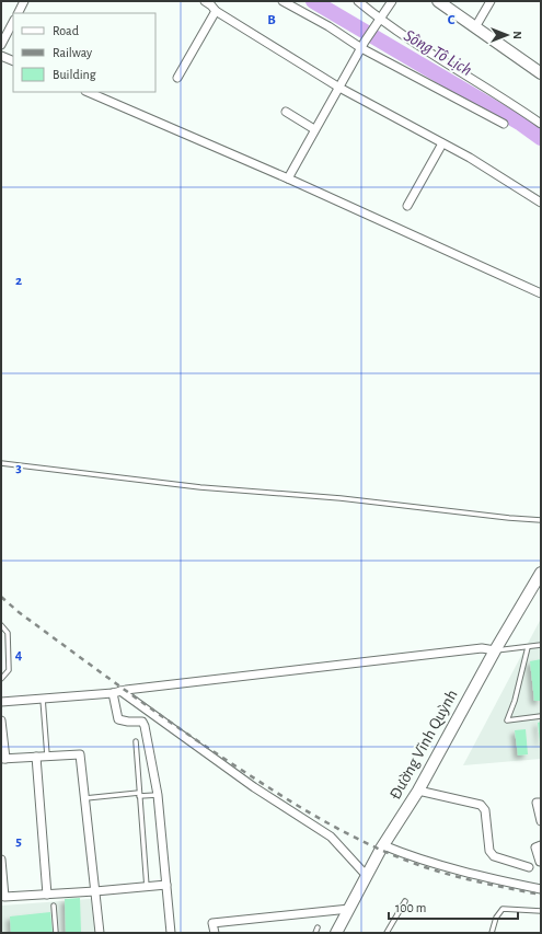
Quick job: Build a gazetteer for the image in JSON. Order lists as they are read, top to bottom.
{
  "streets": {
    "street": ["Đường Vĩnh Quỳnh"]
  },
  "water": ["Sông Tô Lịch"],
  "legend": ["Road", "Railway", "Building"],
  "scale_bar": "100 m",
  "north": "right",
  "grid": {
    "columns": ["B", "C"],
    "rows": [
      "2",
      "3",
      "4",
      "5"
    ]
  }
}
